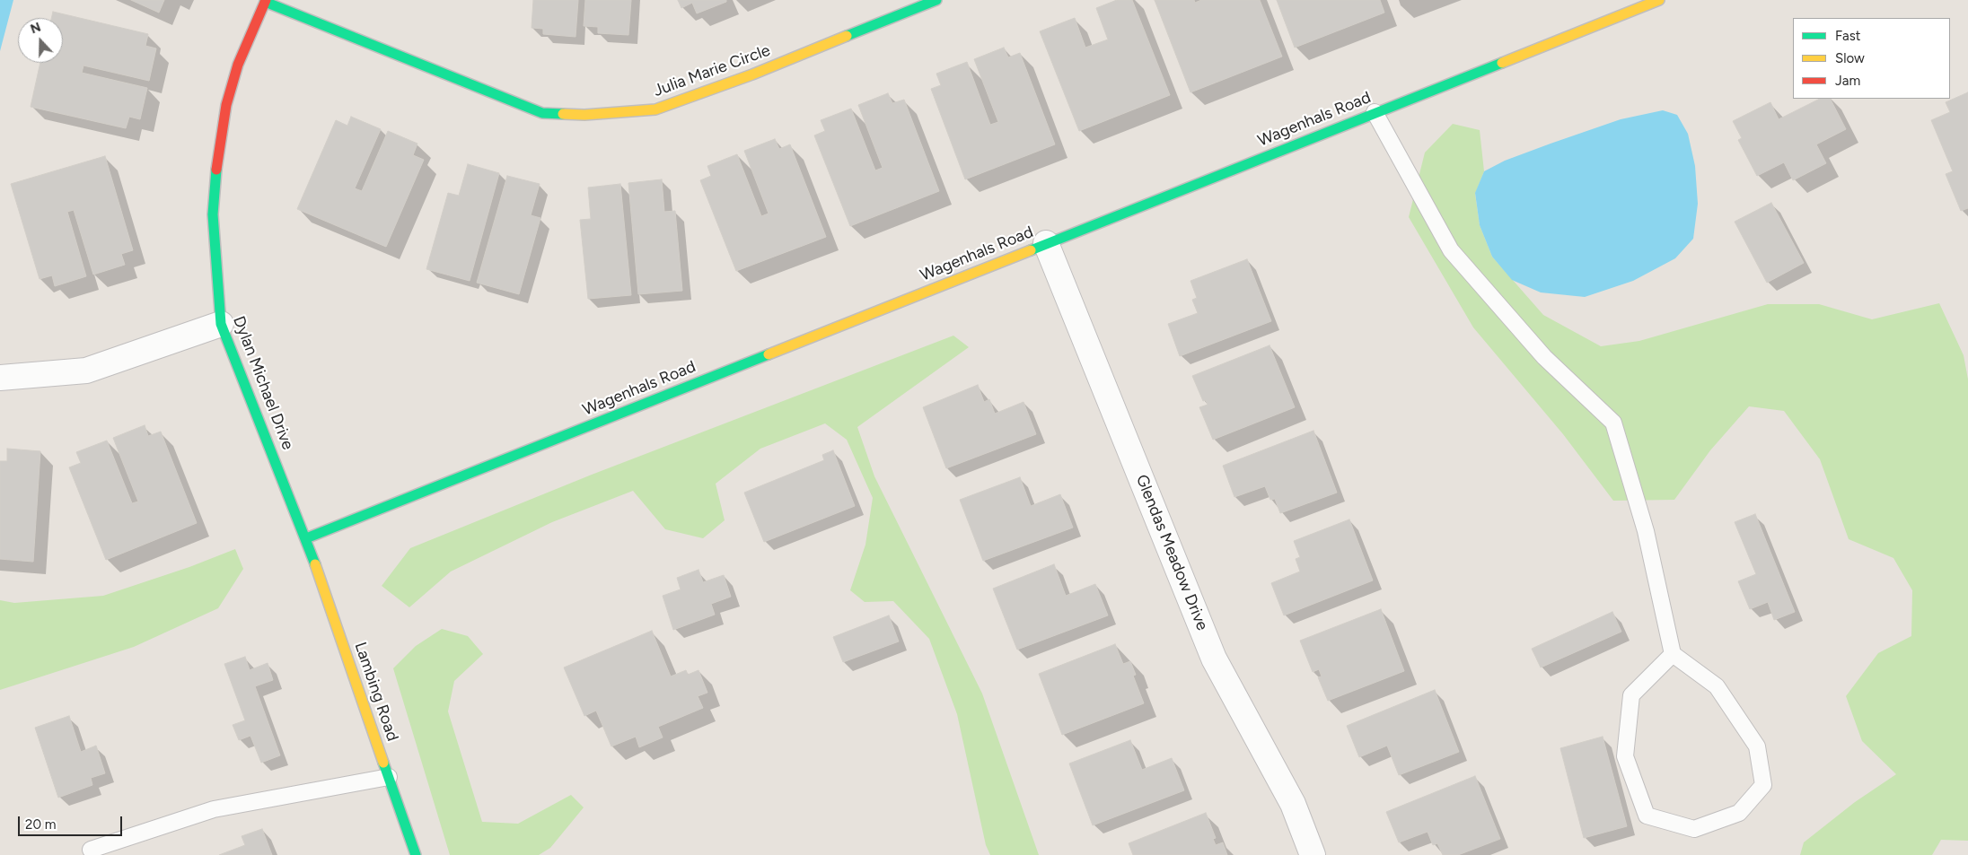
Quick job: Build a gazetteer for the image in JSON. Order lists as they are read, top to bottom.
{
  "streets": {
    "street": [
      "Julia Marie Circle",
      "Wagenhals Road",
      "Dylan Michael Drive",
      "Glendas Meadow Drive",
      "Lambing Road"
    ]
  },
  "crossings": [
    ["Julia Marie Circle", "Dylan Michael Drive"],
    ["Wagenhals Road", "Dylan Michael Drive"],
    ["Wagenhals Road", "Glendas Meadow Drive"],
    ["Wagenhals Road", "Lambing Road"],
    ["Dylan Michael Drive", "Lambing Road"]
  ],
  "legend": ["Fast", "Slow", "Jam"],
  "scale_bar": "20 m",
  "north": "top"
}
